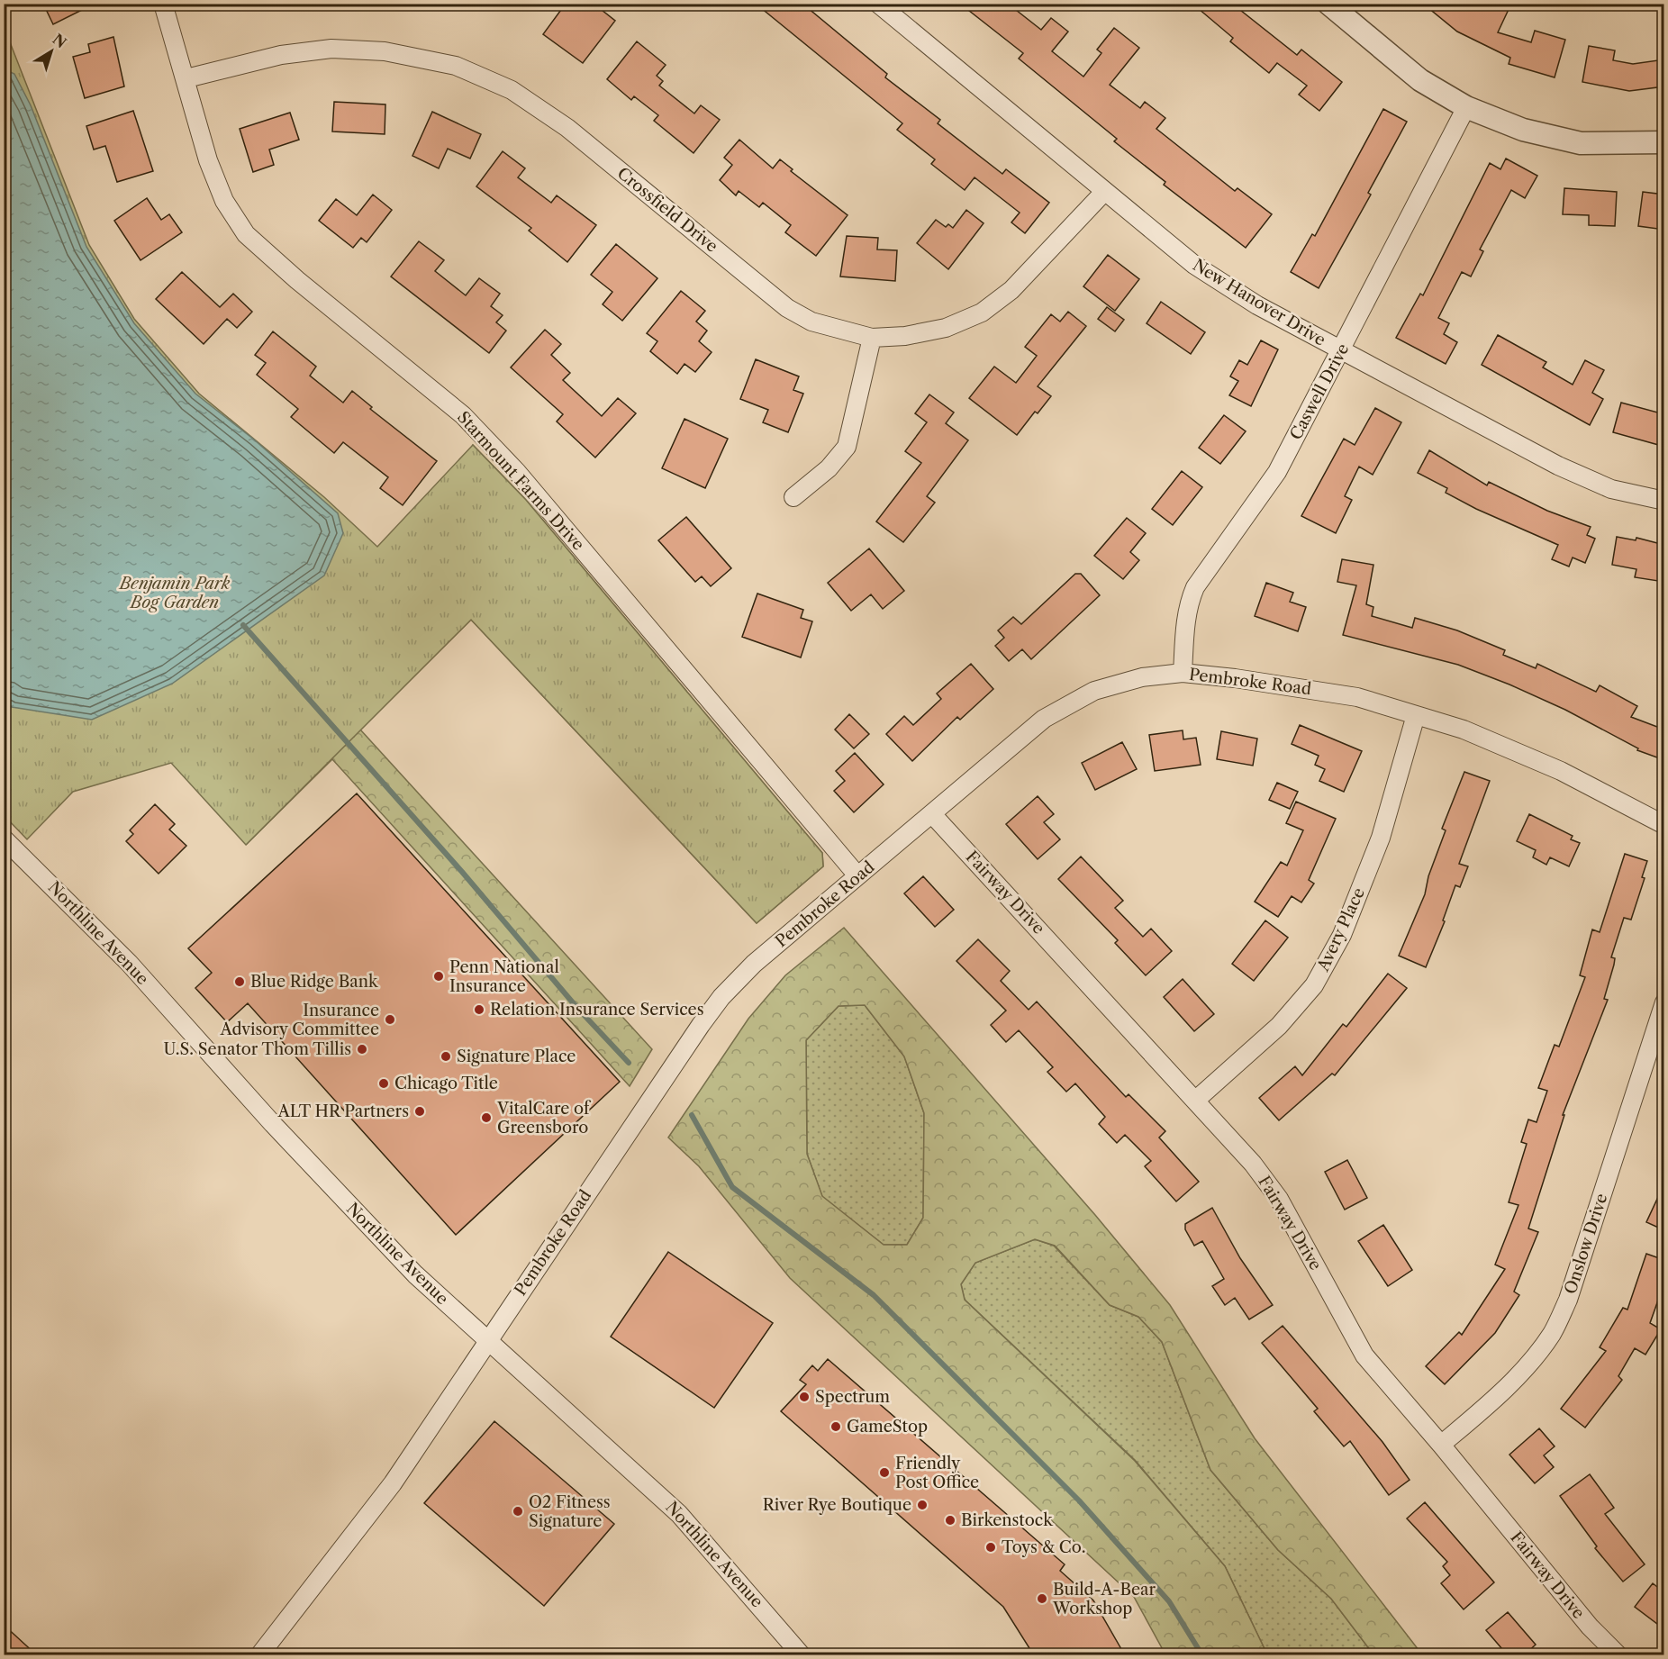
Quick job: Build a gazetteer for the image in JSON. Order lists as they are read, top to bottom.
{
  "streets": {
    "street": [
      "Crossfield Drive",
      "New Hanover Drive",
      "Caswell Drive",
      "Starmount Farms Drive",
      "Pembroke Road",
      "Fairway Drive",
      "Avery Place",
      "Northline Avenue",
      "Onslow Drive"
    ]
  },
  "crossings": [
    ["Crossfield Drive", "New Hanover Drive"],
    ["Crossfield Drive", "Starmount Farms Drive"],
    ["New Hanover Drive", "Caswell Drive"],
    ["Caswell Drive", "Pembroke Road"],
    ["Starmount Farms Drive", "Pembroke Road"],
    ["Pembroke Road", "Fairway Drive"],
    ["Pembroke Road", "Avery Place"],
    ["Pembroke Road", "Northline Avenue"],
    ["Fairway Drive", "Avery Place"],
    ["Fairway Drive", "Onslow Drive"]
  ],
  "parks": ["Benjamin Park Bog Garden"],
  "places": [
    "Penn National Insurance",
    "Blue Ridge Bank",
    "Relation Insurance Services",
    "Insurance Advisory Committee",
    "U.S. Senator Thom Tillis",
    "Signature Place",
    "Chicago Title",
    "ALT HR Partners",
    "VitalCare of Greensboro",
    "Spectrum",
    "GameStop",
    "Friendly Post Office",
    "River Rye Boutique",
    "O2 Fitness Signature",
    "Birkenstock",
    "Toys & Co.",
    "Build-A-Bear Workshop"
  ],
  "north": "top right"
}
